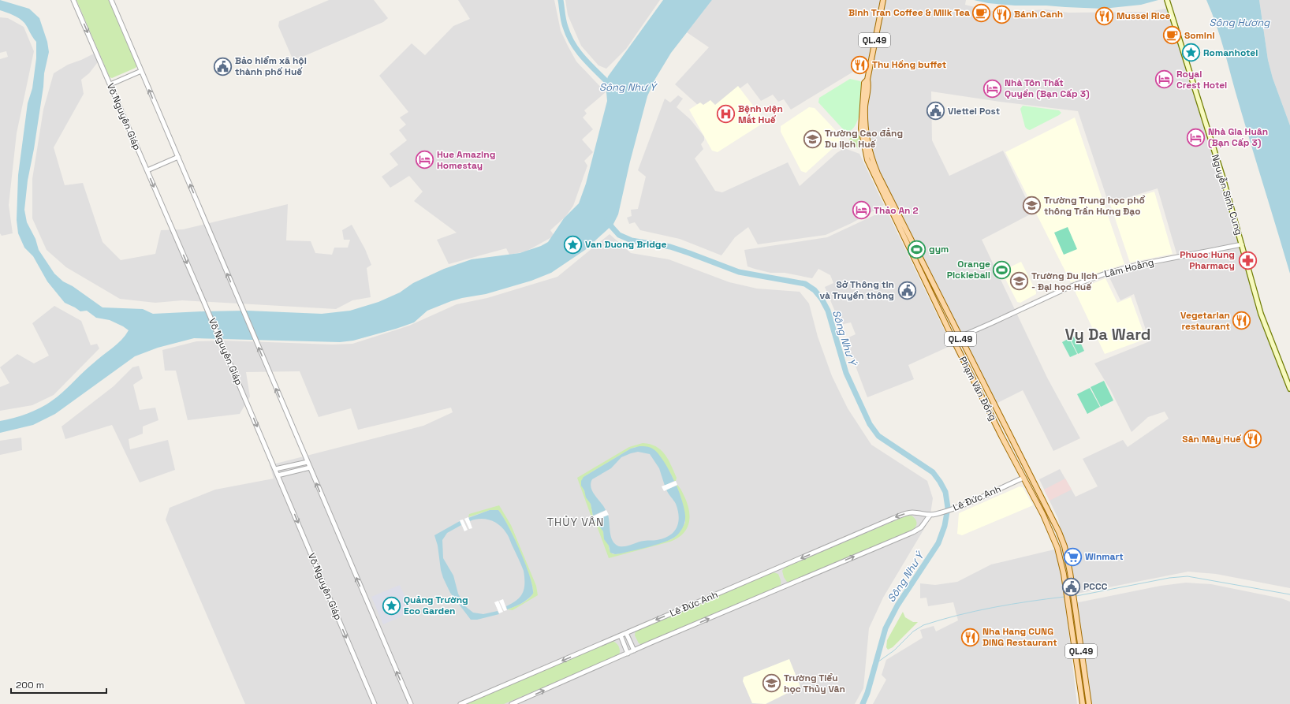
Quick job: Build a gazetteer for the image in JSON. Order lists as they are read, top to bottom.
{
  "streets": {
    "main road": ["QL.49", "Nguyễn Sinh Cung", "Phạm Văn Đồng"],
    "street": ["Võ Nguyên Giáp", "Lâm Hoằng", "Lê Đức Anh"]
  },
  "crossings": [
    ["Nguyễn Sinh Cung", "Lâm Hoằng"],
    ["Lâm Hoằng", "Phạm Văn Đồng"],
    ["Phạm Văn Đồng", "Lê Đức Anh"]
  ],
  "districts": ["Vy Da Ward", "THỦY VÂN"],
  "water": ["Sông Hương", "Sông Như Ý"],
  "places": {
    "cafe": ["Binh Tran Coffee & Milk Tea", "Somini"],
    "restaurant": [
      "Bánh Canh",
      "Mussel Rice",
      "Thu Hồng buffet",
      "Vegetarian restaurant",
      "Sân Mây Huế",
      "Nha Hang CUNG DING Restaurant"
    ],
    "place": ["Romanhotel", "Van Duong Bridge", "Quảng Trường Eco Garden"],
    "public building": [
      "Bảo hiểm xã hội thành phố Huế",
      "Viettel Post",
      "Sở Thông tin và Truyền thông",
      "PCCC"
    ],
    "hotel": [
      "Royal Crest Hotel",
      "Nhà Tôn Thất Quyền (Bạn Cấp 3)",
      "Nhà Gia Huân (Bạn Cấp 3)",
      "Hue Amazing Homestay",
      "Thảo An 2"
    ],
    "hospital": ["Bệnh viện Mắt Huế"],
    "school or university": [
      "Trường Cao đẳng Du lịch Huế",
      "Trường Trung học phổ thông Trần Hưng Đạo",
      "Trường Du lịch - Đại học Huế",
      "Trường Tiểu học Thủy Vân"
    ],
    "sports": ["gym", "Orange Pickleball"],
    "pharmacy": ["Phuoc Hung Pharmacy"],
    "supermarket": ["Winmart"]
  },
  "scale_bar": "200 m"
}
